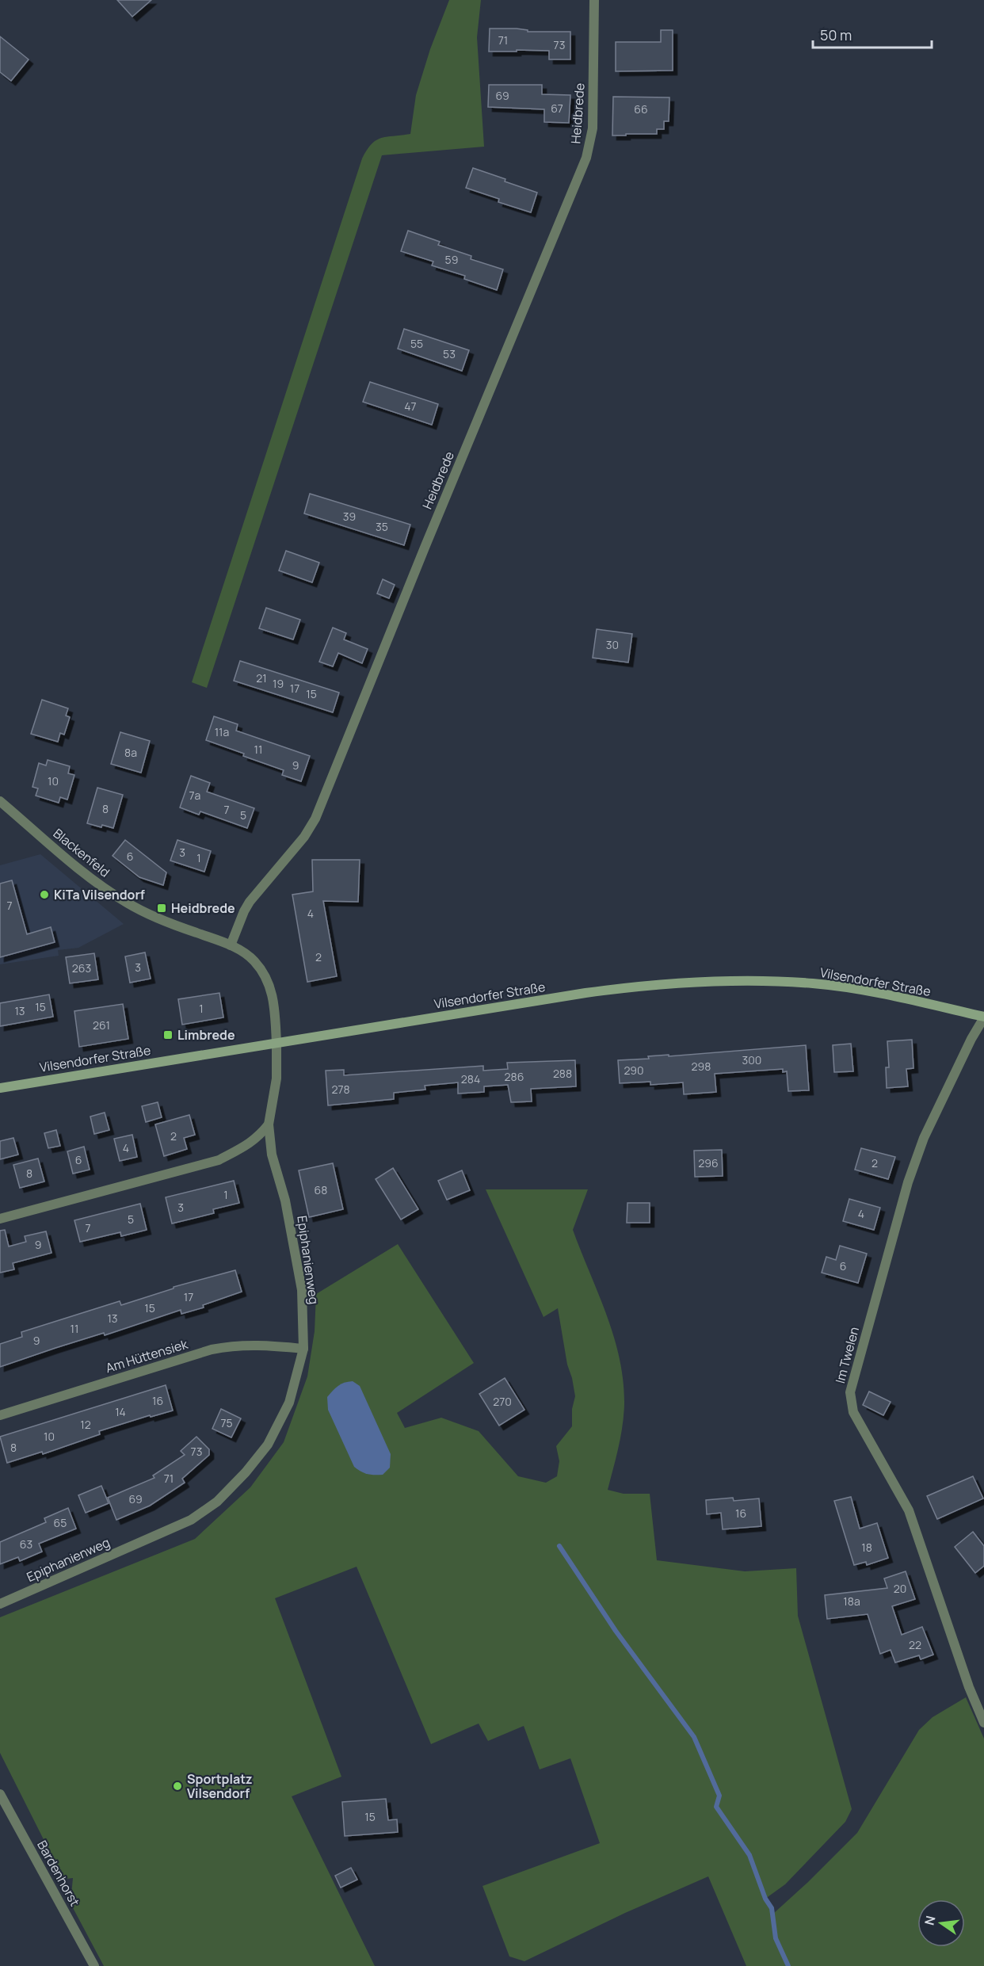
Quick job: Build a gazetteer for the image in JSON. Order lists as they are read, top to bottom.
{
  "streets": {
    "main road": ["Vilsendorfer Straße"],
    "street": [
      "Heidbrede",
      "Blackenfeld",
      "Epiphanienweg",
      "Im Twelen",
      "Am Hüttensiek",
      "Bardenhorst"
    ]
  },
  "crossings": [
    ["Heidbrede", "Blackenfeld"],
    ["Blackenfeld", "Vilsendorfer Straße"],
    ["Blackenfeld", "Epiphanienweg"],
    ["Vilsendorfer Straße", "Epiphanienweg"],
    ["Vilsendorfer Straße", "Im Twelen"],
    ["Epiphanienweg", "Am Hüttensiek"]
  ],
  "places": {
    "other": ["KiTa Vilsendorf", "Sportplatz Vilsendorf"],
    "transit": ["Heidbrede", "Limbrede"]
  },
  "house_numbers": [
    "71",
    "73",
    "69",
    "67",
    "66",
    "59",
    "55",
    "53",
    "47",
    "39",
    "35",
    "30",
    "21",
    "19",
    "17",
    "15",
    "11a",
    "11",
    "8a",
    "9",
    "10",
    "7a",
    "8",
    "7",
    "5",
    "3",
    "6",
    "1",
    "7",
    "4",
    "2",
    "3",
    "263",
    "15",
    "1",
    "13",
    "261",
    "300",
    "298",
    "290",
    "288",
    "286",
    "284",
    "278",
    "2",
    "4",
    "6",
    "296",
    "2",
    "8",
    "68",
    "1",
    "3",
    "4",
    "5",
    "7",
    "9",
    "6",
    "17",
    "15",
    "13",
    "11",
    "9",
    "16",
    "270",
    "14",
    "75",
    "12",
    "10",
    "8",
    "73",
    "71",
    "69",
    "16",
    "65",
    "63",
    "18",
    "20",
    "18a",
    "22",
    "15"
  ],
  "scale_bar": "50 m",
  "north": "left"
}
